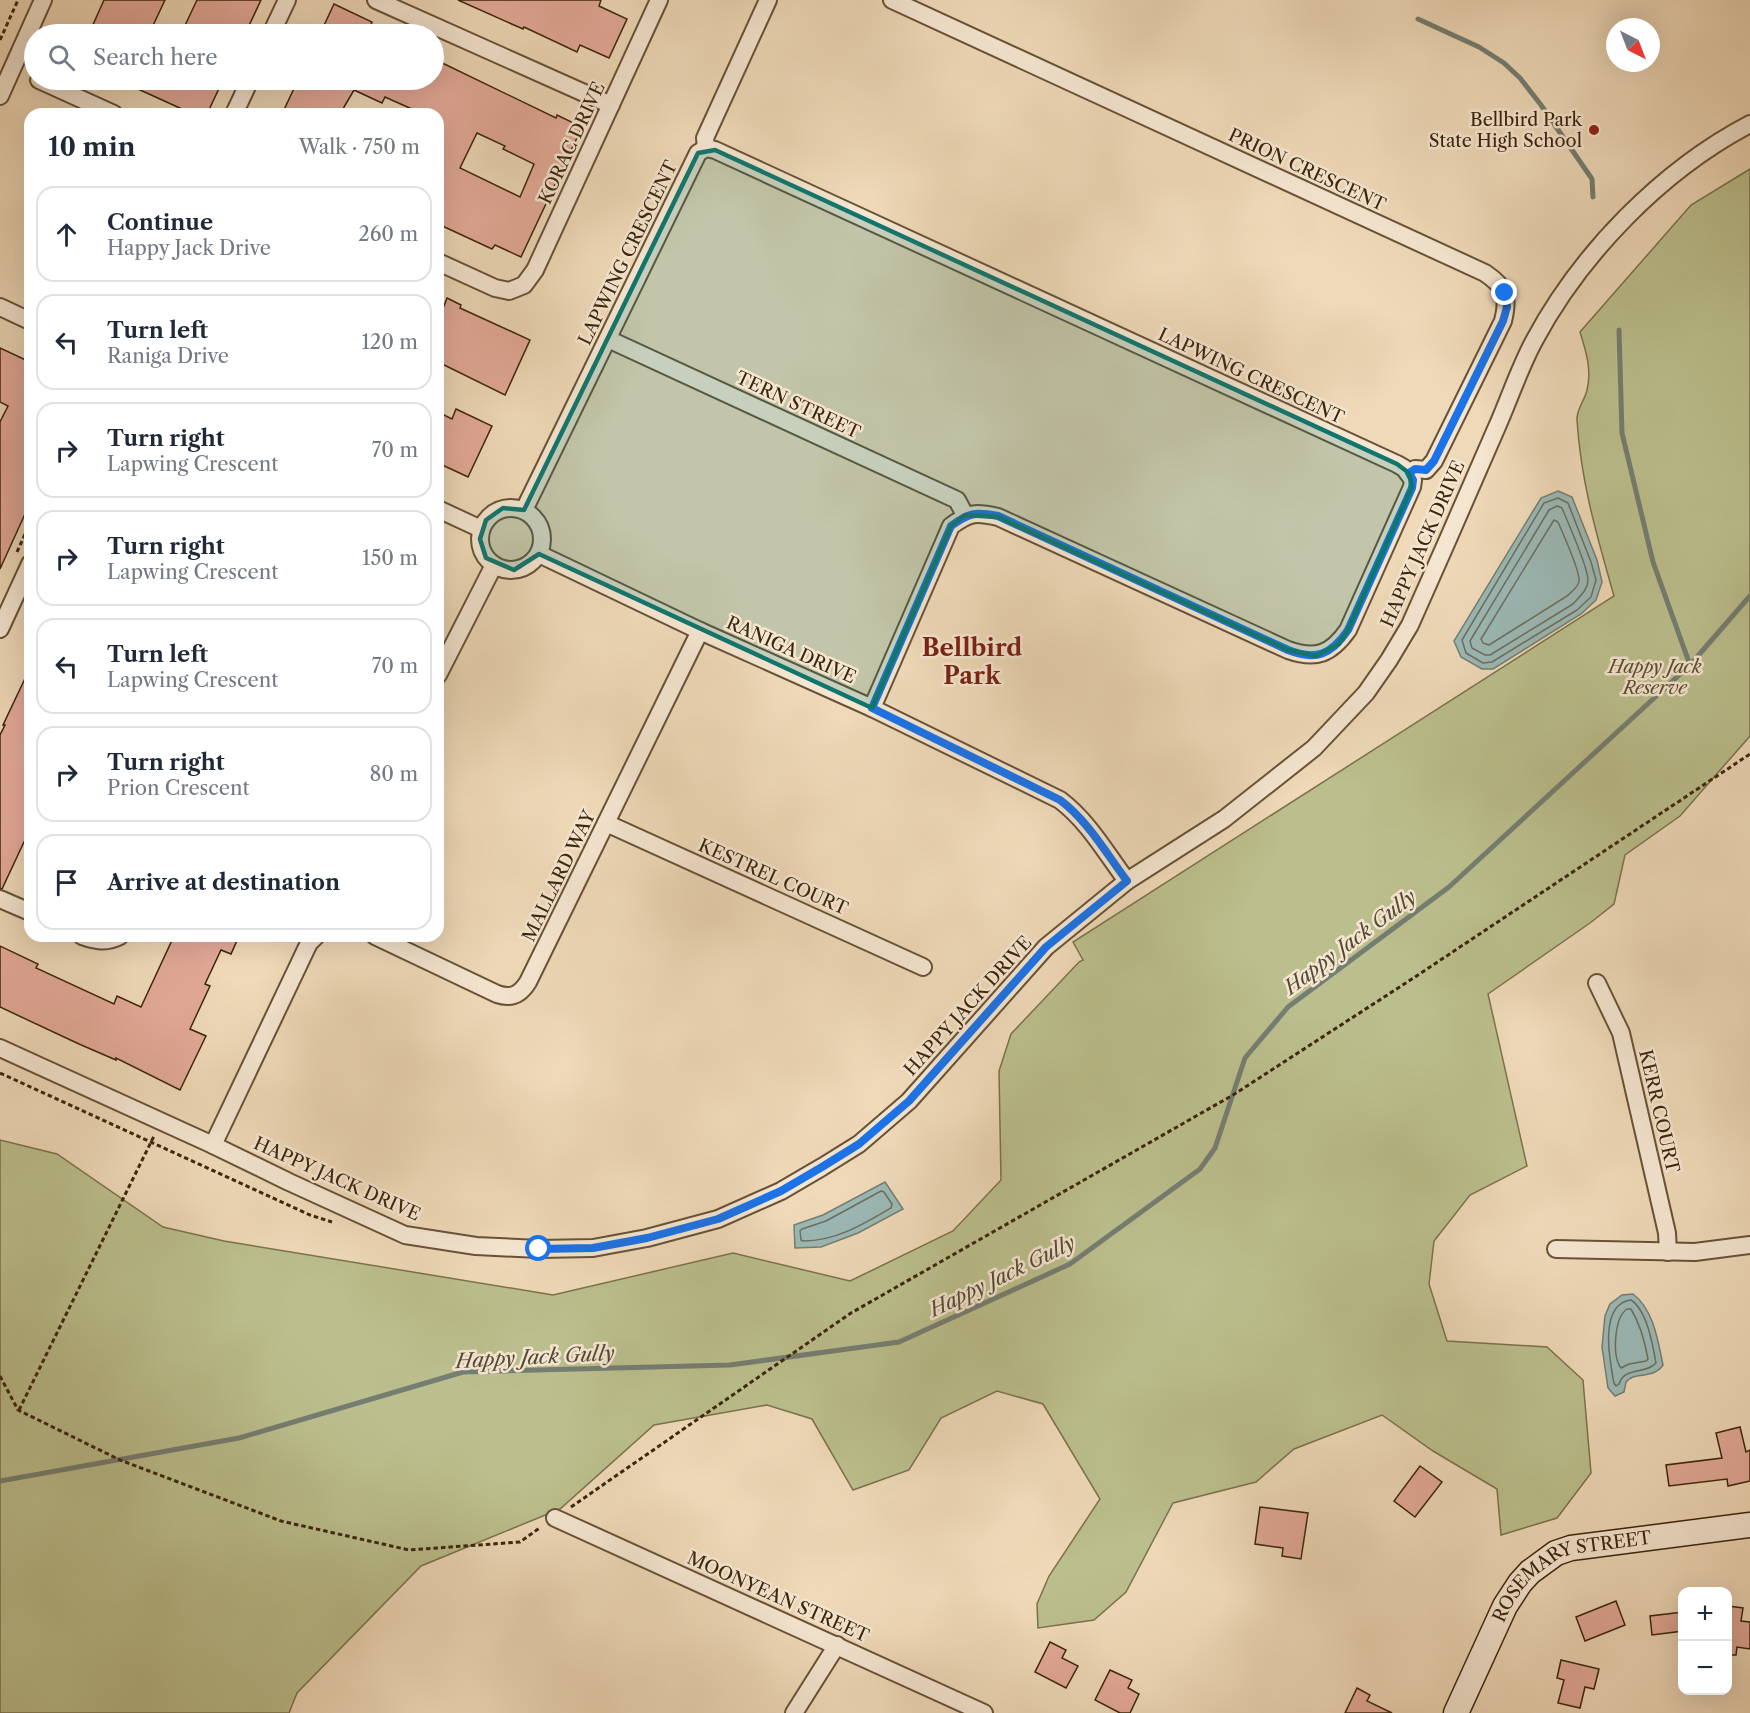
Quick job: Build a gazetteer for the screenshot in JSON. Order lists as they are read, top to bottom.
{
  "streets": {
    "street": [
      "KORAC DRIVE",
      "PRION CRESCENT",
      "LAPWING CRESCENT",
      "TERN STREET",
      "HAPPY JACK DRIVE",
      "RANIGA DRIVE",
      "MALLARD WAY",
      "KESTREL COURT",
      "KERR COURT",
      "ROSEMARY STREET",
      "MOONYEAN STREET"
    ]
  },
  "crossings": [
    ["PRION CRESCENT", "LAPWING CRESCENT"],
    ["LAPWING CRESCENT", "TERN STREET"],
    ["LAPWING CRESCENT", "RANIGA DRIVE"],
    ["HAPPY JACK DRIVE", "RANIGA DRIVE"],
    ["RANIGA DRIVE", "MALLARD WAY"],
    ["MALLARD WAY", "KESTREL COURT"]
  ],
  "districts": ["Bellbird Park"],
  "water": ["Happy Jack Gully"],
  "parks": ["Happy Jack Reserve"],
  "places": ["Bellbird Park State High School"],
  "north": "bottom right",
  "page": {
    "search": "Search here",
    "heading": ["10 min", "Walk · 750 m"],
    "list": [
      ["Continue", "Happy Jack Drive", "260 m"],
      ["Turn left", "Raniga Drive", "120 m"],
      ["Turn right", "Lapwing Crescent", "70 m"],
      ["Turn right", "Lapwing Crescent", "150 m"],
      ["Turn left", "Lapwing Crescent", "70 m"],
      ["Turn right", "Prion Crescent", "80 m"],
      "Arrive at destination"
    ],
    "map_buttons": ["+", "−"]
  }
}
